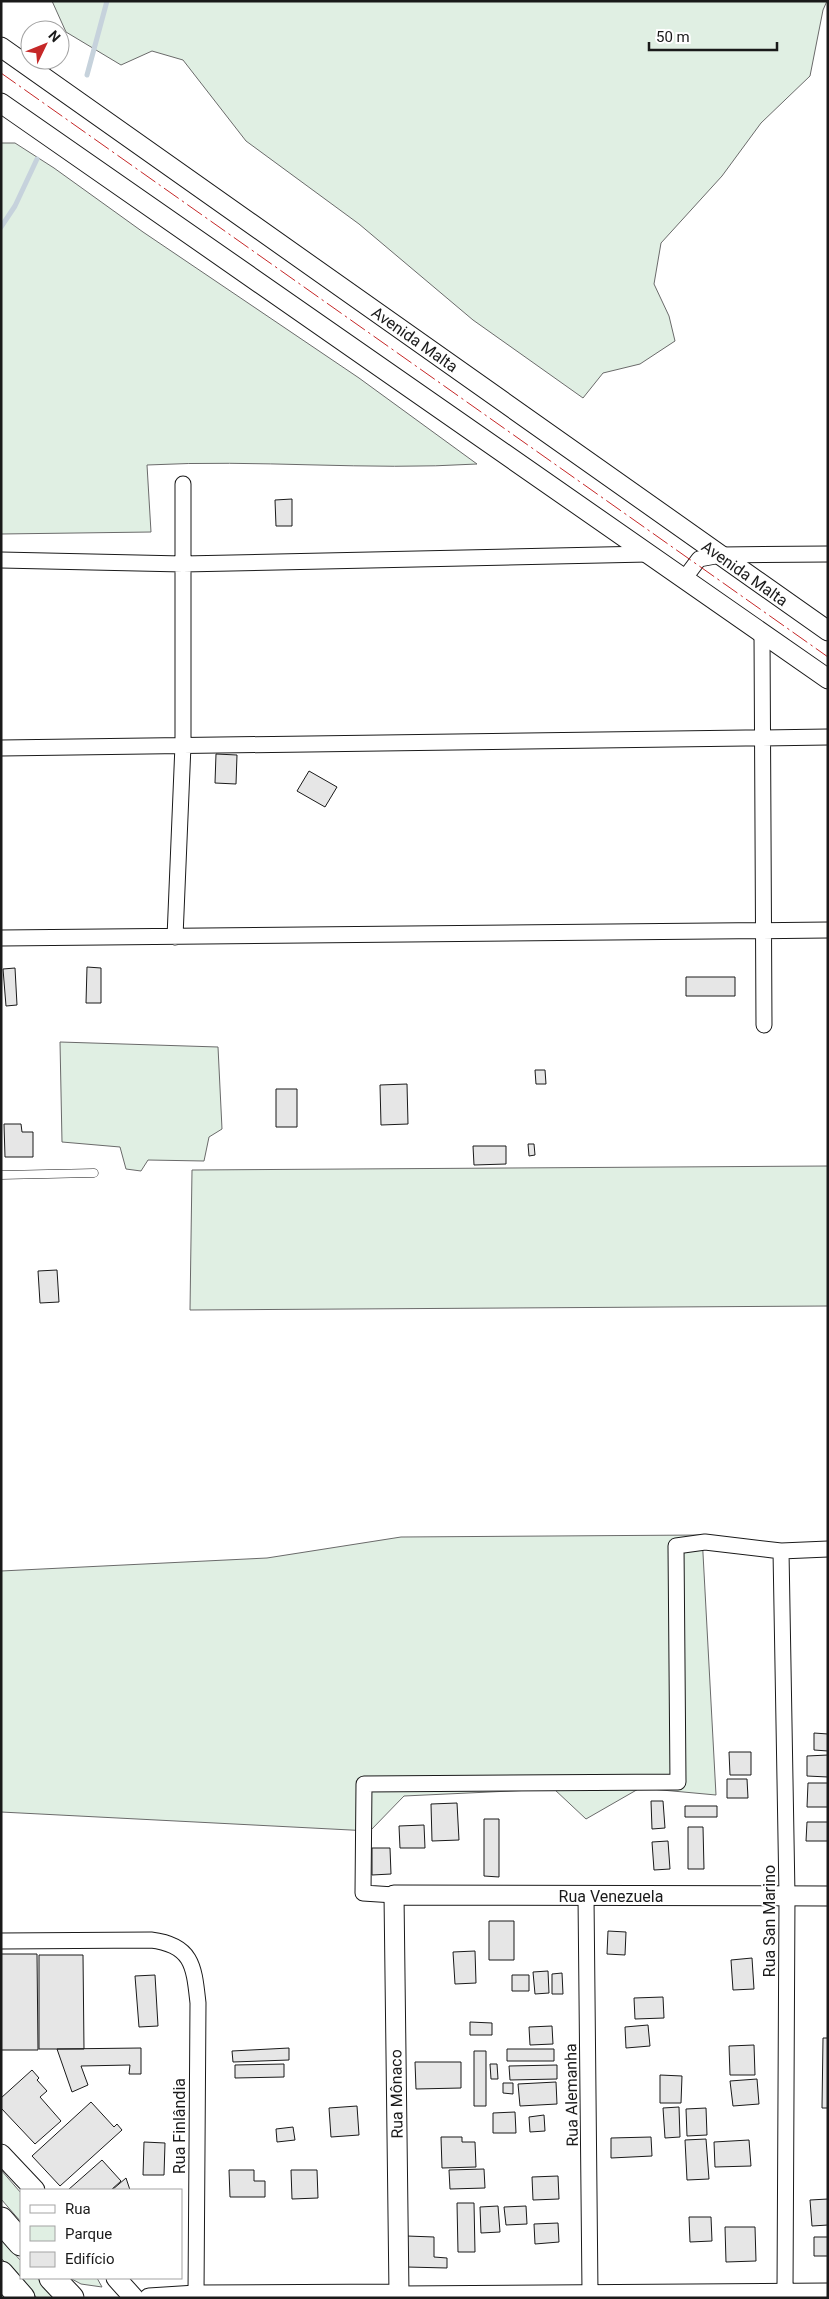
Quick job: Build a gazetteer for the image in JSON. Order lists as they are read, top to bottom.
{
  "streets": {
    "street": [
      "Avenida Malta",
      "Rua Venezuela",
      "Rua San Marino",
      "Rua Mônaco",
      "Rua Alemanha",
      "Rua Finlândia"
    ]
  },
  "crossings": [
    ["Rua Venezuela", "Rua San Marino"],
    ["Rua Venezuela", "Rua Mônaco"],
    ["Rua Venezuela", "Rua Alemanha"]
  ],
  "legend": ["Rua", "Parque", "Edifício"],
  "scale_bar": "50 m",
  "north": "top right"
}
